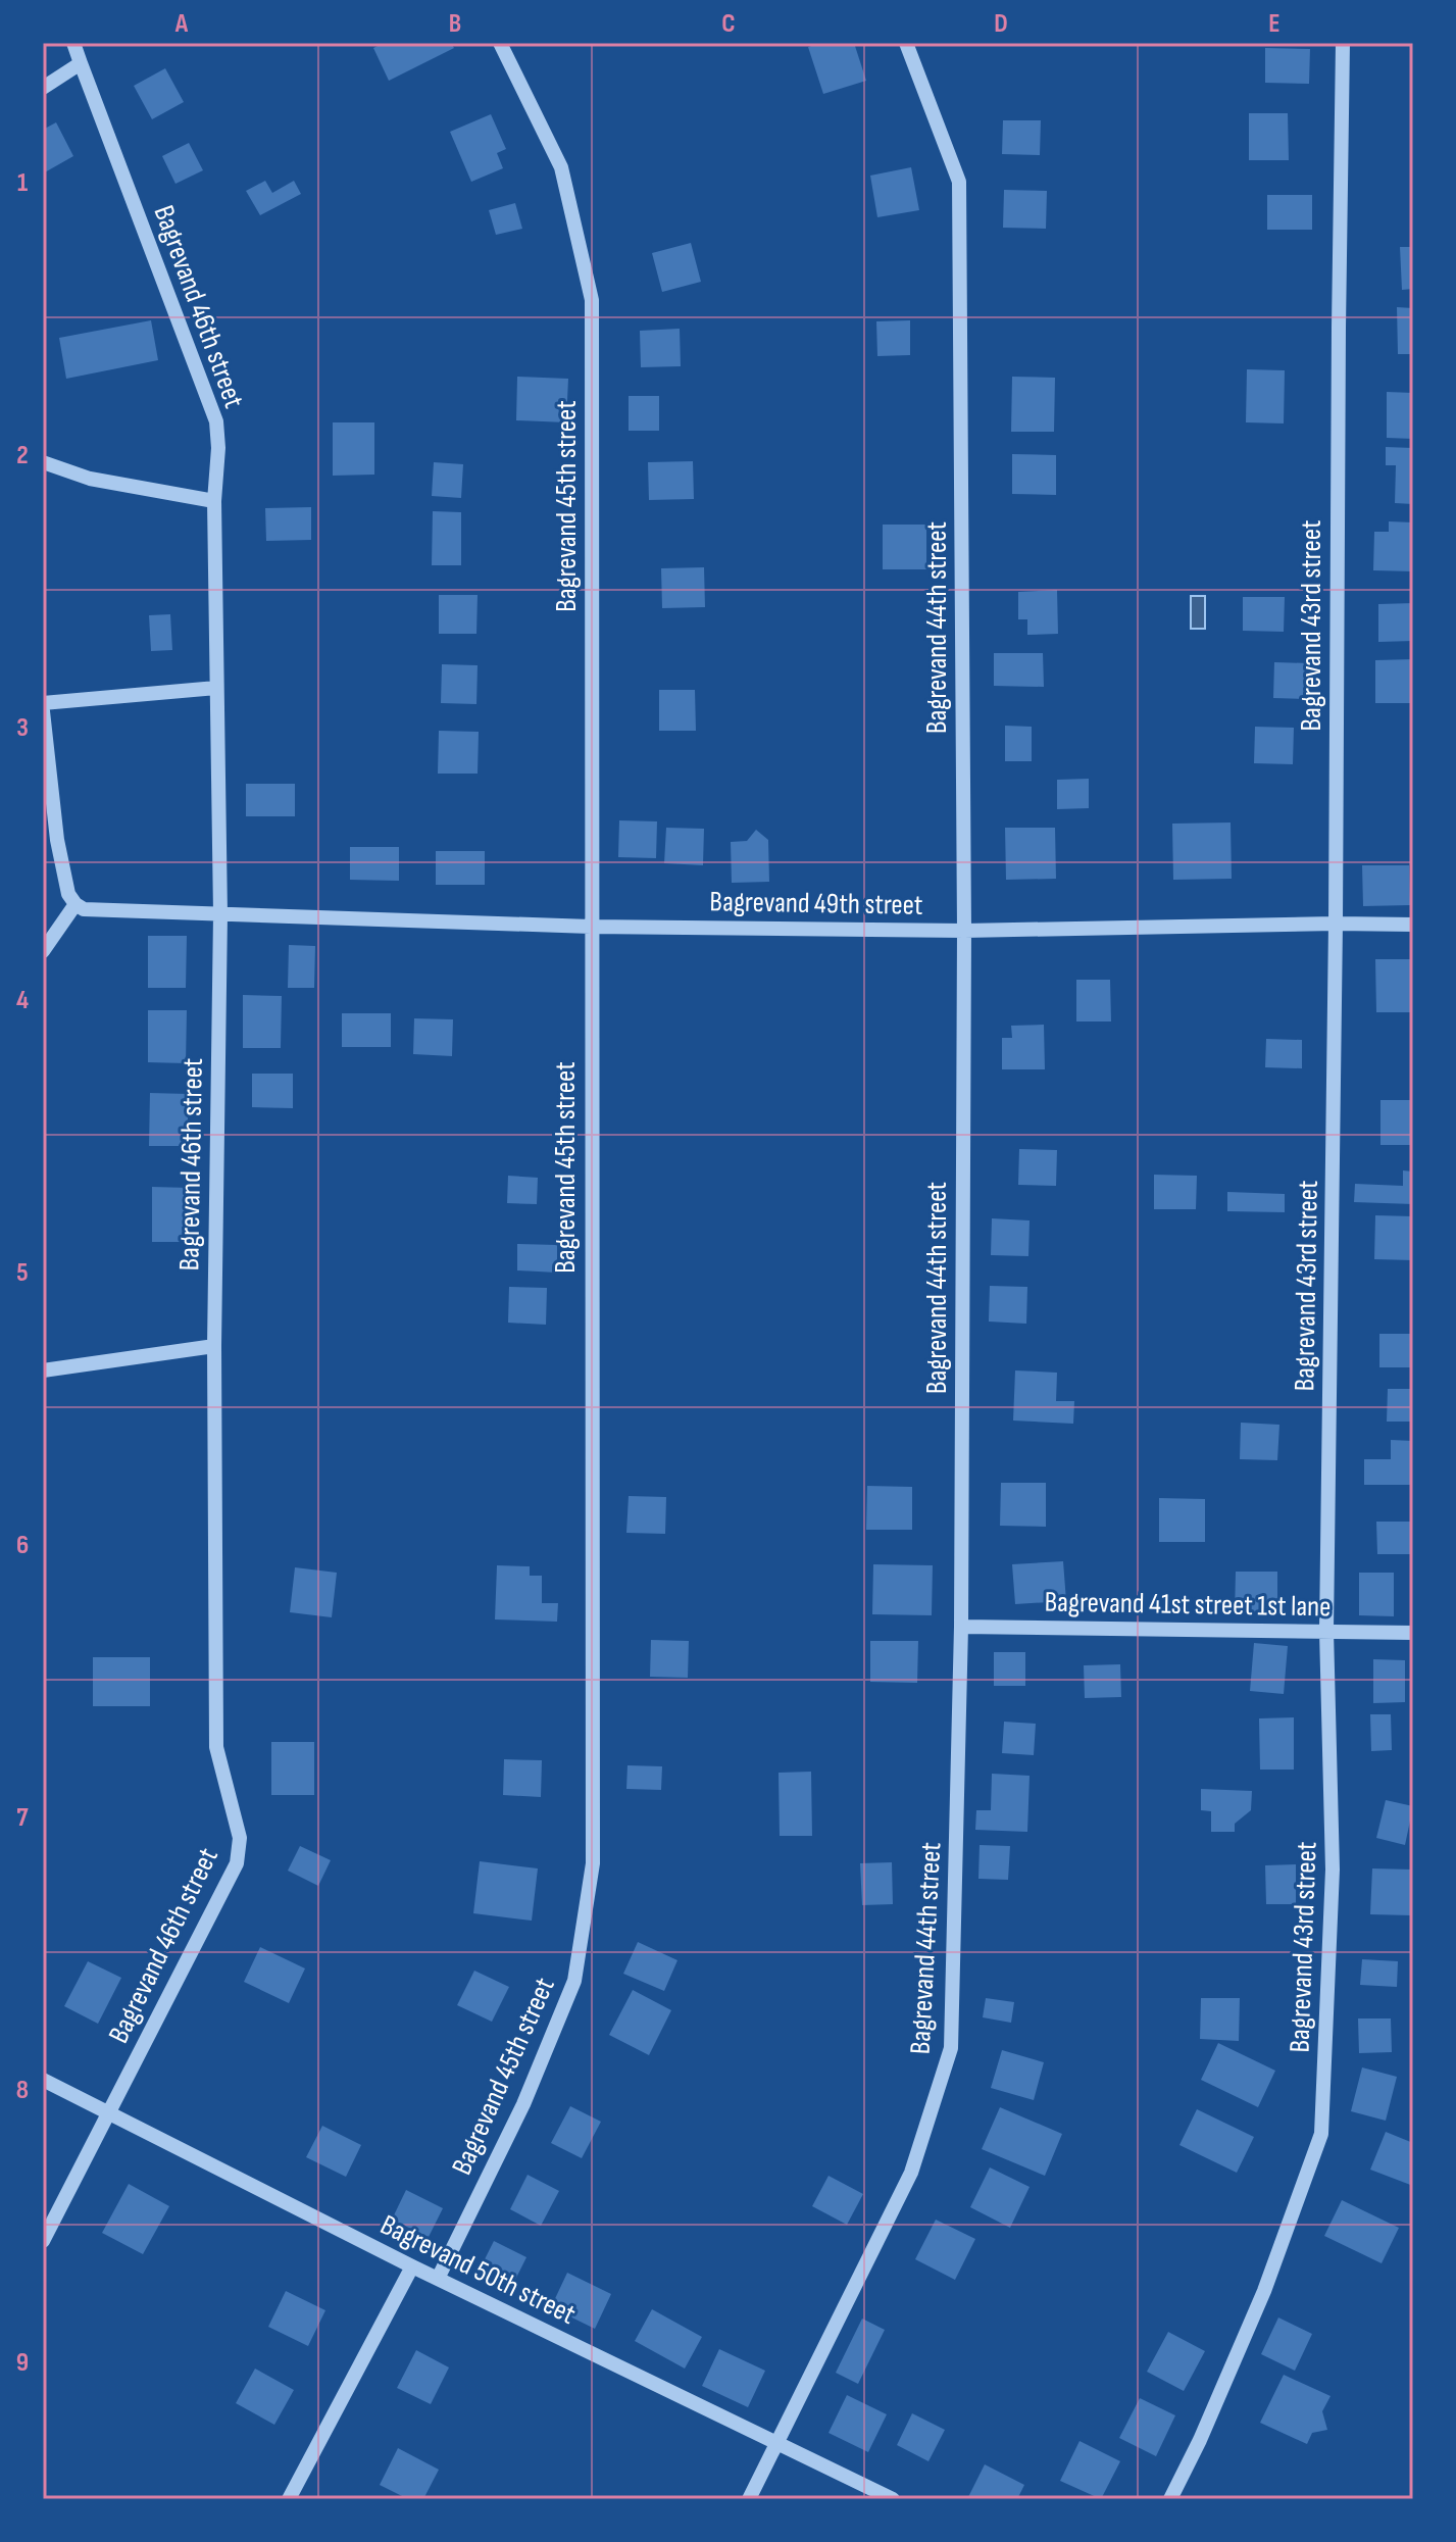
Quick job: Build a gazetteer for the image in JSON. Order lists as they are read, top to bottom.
{
  "streets": {
    "street": [
      "Bagrevand 46th street",
      "Bagrevand 45th street",
      "Bagrevand 43rd street",
      "Bagrevand 44th street",
      "Bagrevand 49th street",
      "Bagrevand 41st street 1st lane",
      "Bagrevand 50th street"
    ]
  },
  "crossings": [
    ["Bagrevand 46th street", "Bagrevand 49th street"],
    ["Bagrevand 46th street", "Bagrevand 50th street"],
    ["Bagrevand 45th street", "Bagrevand 49th street"],
    ["Bagrevand 45th street", "Bagrevand 50th street"],
    ["Bagrevand 43rd street", "Bagrevand 49th street"],
    ["Bagrevand 43rd street", "Bagrevand 41st street 1st lane"],
    ["Bagrevand 44th street", "Bagrevand 49th street"],
    ["Bagrevand 44th street", "Bagrevand 41st street 1st lane"],
    ["Bagrevand 44th street", "Bagrevand 50th street"]
  ],
  "grid": {
    "columns": [
      "A",
      "B",
      "C",
      "D",
      "E"
    ],
    "rows": [
      "1",
      "2",
      "3",
      "4",
      "5",
      "6",
      "7",
      "8",
      "9"
    ]
  }
}
